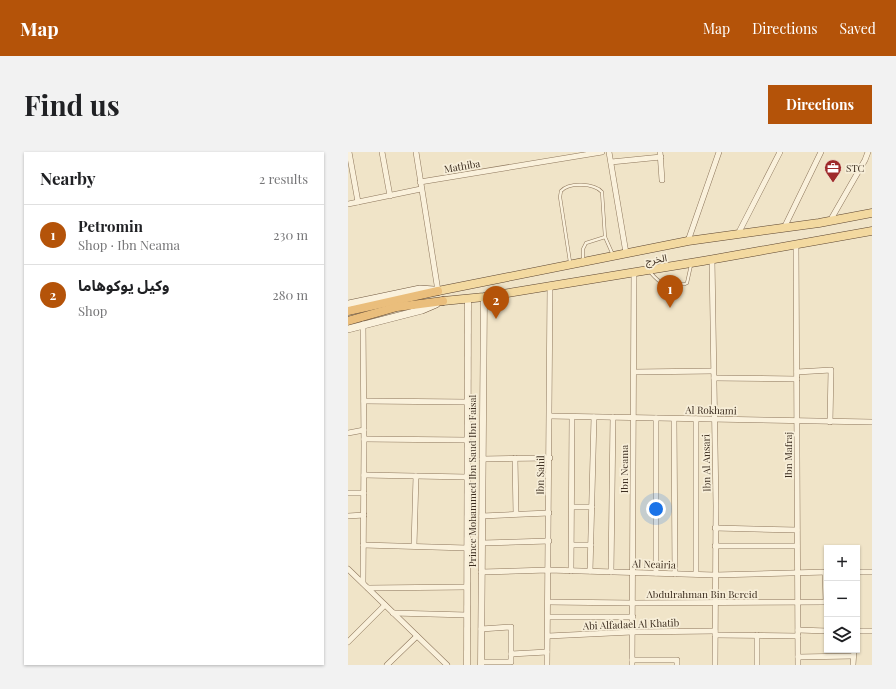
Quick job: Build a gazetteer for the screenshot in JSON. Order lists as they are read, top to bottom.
{
  "streets": {
    "main road": ["الخرج"],
    "street": [
      "Mathiba",
      "Al Rokhami",
      "Ibn Mafraj",
      "Ibn Al Ansari",
      "Ibn Neama",
      "Ibn Sahil",
      "Prince Mohammed Ibn Saud Ibn Faisal",
      "Al Neairia",
      "Abdulrahman Bin Bereid",
      "Abi Alfadael Al Khatib"
    ]
  },
  "crossings": [
    ["الخرج", "Ibn Mafraj"],
    ["الخرج", "Ibn Al Ansari"],
    ["الخرج", "Ibn Neama"],
    ["الخرج", "Ibn Sahil"],
    ["الخرج", "Prince Mohammed Ibn Saud Ibn Faisal"],
    ["Al Rokhami", "Ibn Mafraj"],
    ["Al Rokhami", "Ibn Al Ansari"],
    ["Al Rokhami", "Ibn Neama"],
    ["Al Rokhami", "Ibn Sahil"],
    ["Ibn Mafraj", "Al Neairia"],
    ["Ibn Mafraj", "Abdulrahman Bin Bereid"],
    ["Ibn Mafraj", "Abi Alfadael Al Khatib"],
    ["Ibn Al Ansari", "Al Neairia"],
    ["Ibn Al Ansari", "Abdulrahman Bin Bereid"],
    ["Ibn Al Ansari", "Abi Alfadael Al Khatib"],
    ["Ibn Neama", "Al Neairia"],
    ["Ibn Neama", "Abdulrahman Bin Bereid"],
    ["Ibn Neama", "Abi Alfadael Al Khatib"],
    ["Ibn Sahil", "Al Neairia"],
    ["Ibn Sahil", "Abdulrahman Bin Bereid"],
    ["Ibn Sahil", "Abi Alfadael Al Khatib"],
    ["Prince Mohammed Ibn Saud Ibn Faisal", "Al Neairia"]
  ],
  "places": {
    "office": ["STC"]
  },
  "page": {
    "header": "Map",
    "nav": ["Map", "Directions", "Saved"],
    "buttons": "Directions",
    "title": "Find us",
    "heading": ["Nearby", "2 results"],
    "list": [
      {
        "mark": "1",
        "name": "Petromin",
        "note": "Shop · Ibn Neama",
        "value": "230 m"
      },
      {
        "mark": "2",
        "name": "وكيل يوكوهاما",
        "note": "Shop",
        "value": "280 m"
      }
    ],
    "pins": ["1", "2"],
    "map_buttons": ["+", "−"]
  }
}
